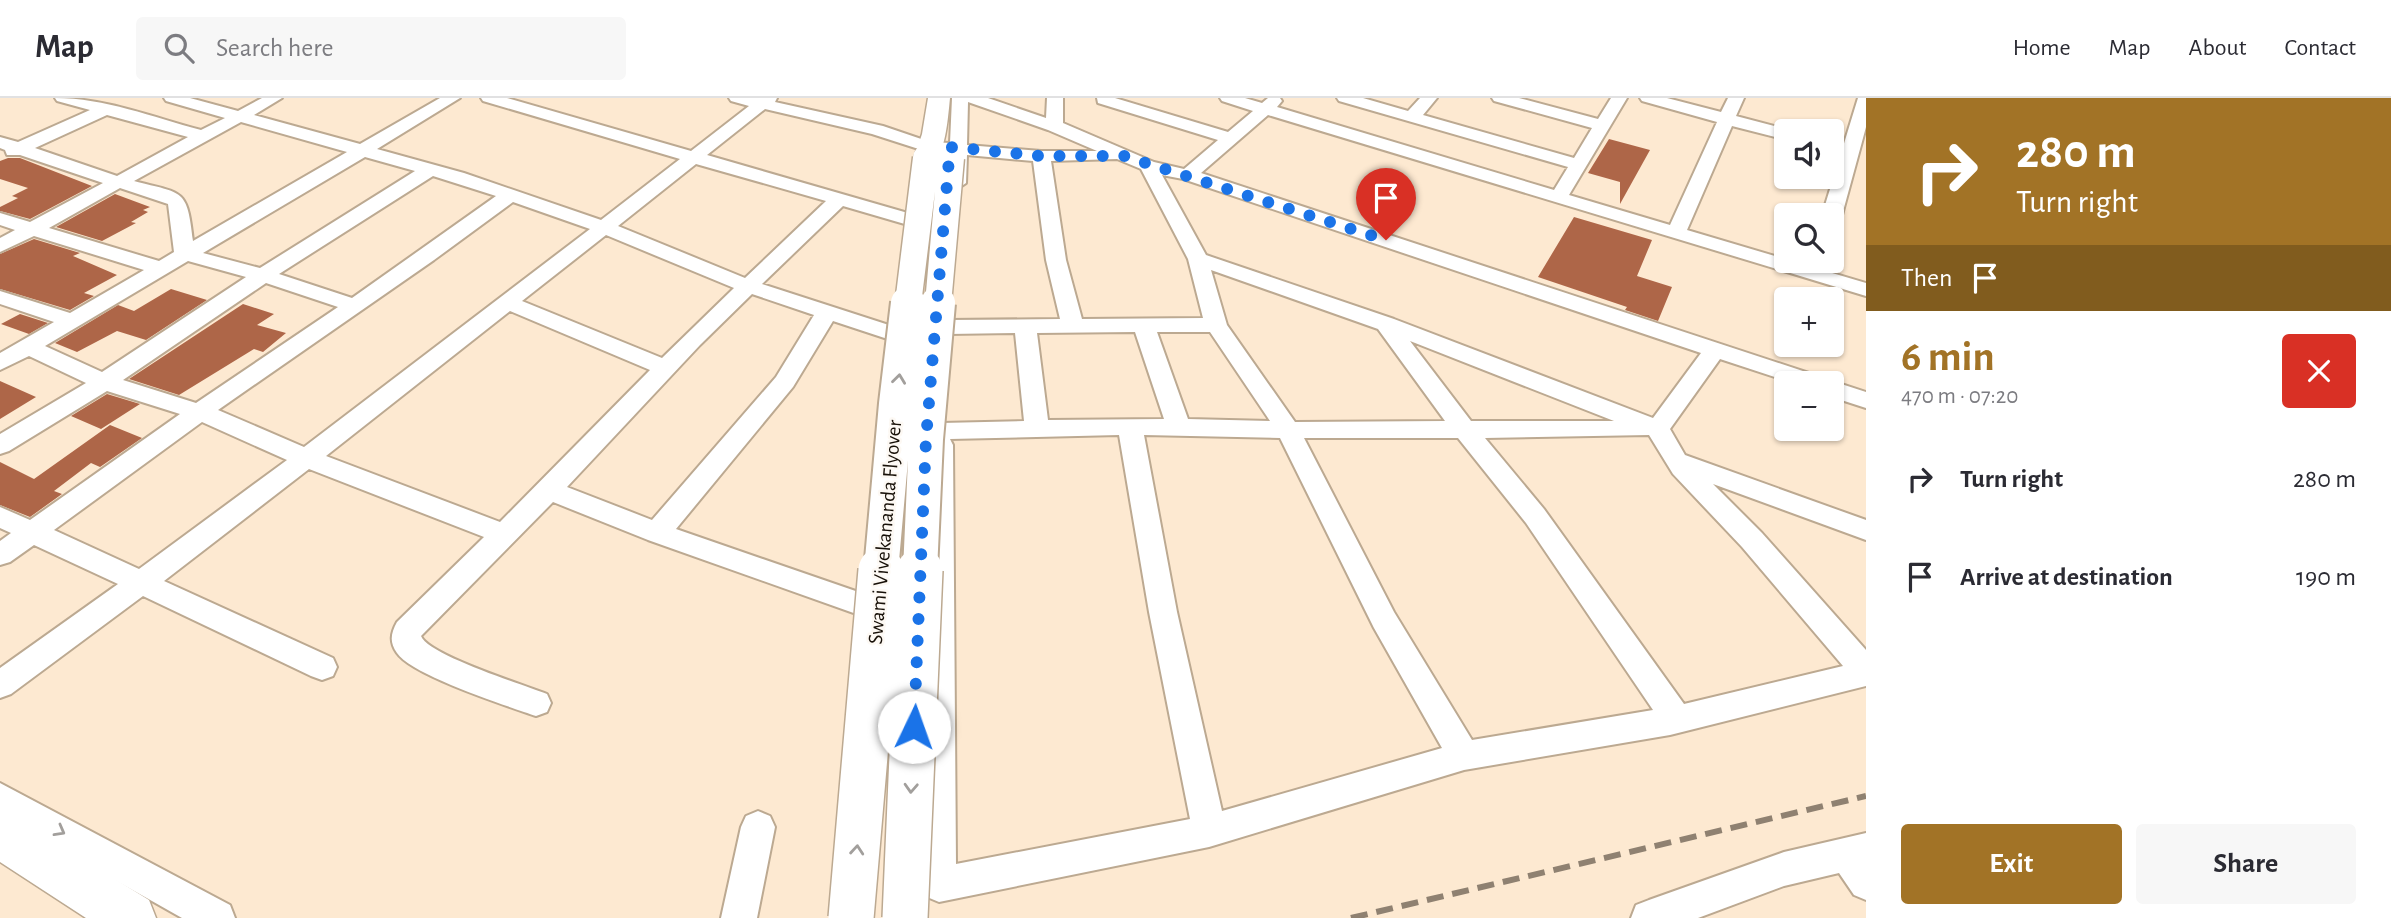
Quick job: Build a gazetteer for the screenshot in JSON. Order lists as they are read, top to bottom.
{
  "streets": {
    "main road": ["Swami Vivekananda Flyover"]
  },
  "page": {
    "header": "Map",
    "search": "Search here",
    "nav": [
      "Home",
      "Map",
      "About",
      "Contact"
    ],
    "turn": ["280 m", "Turn right"],
    "map_buttons": ["+", "−"],
    "then": "Then",
    "heading": ["6 min", "470 m · 07:20"],
    "list": [
      {
        "name": "Turn right",
        "value": "280 m"
      },
      {
        "name": "Arrive at destination",
        "value": "190 m"
      }
    ],
    "buttons": ["Exit", "Share"]
  }
}
